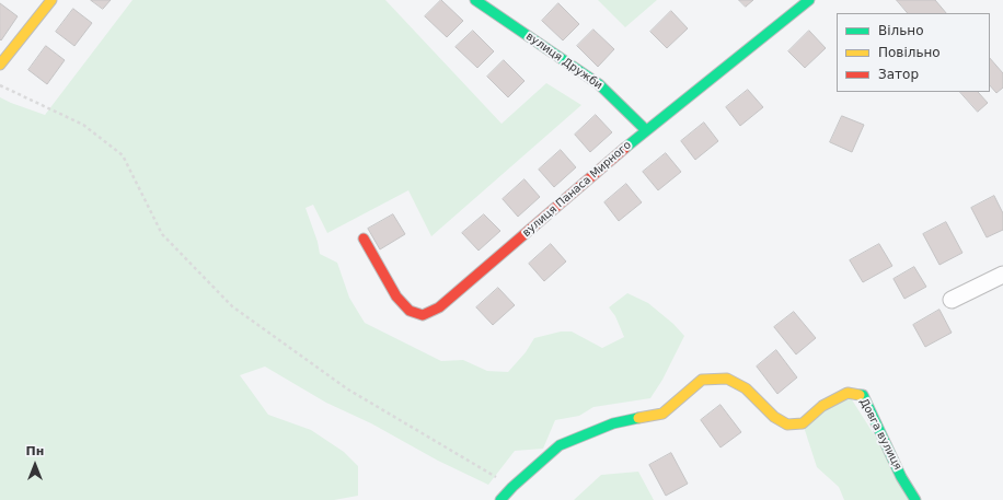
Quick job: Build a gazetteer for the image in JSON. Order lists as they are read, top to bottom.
{
  "streets": {
    "street": ["вулиця Дружби", "вулиця Панаса Мирного", "Довга вулиця"]
  },
  "crossings": [
    ["вулиця Дружби", "вулиця Панаса Мирного"]
  ],
  "legend": ["Вільно", "Повільно", "Затор"],
  "north": "top"
}
